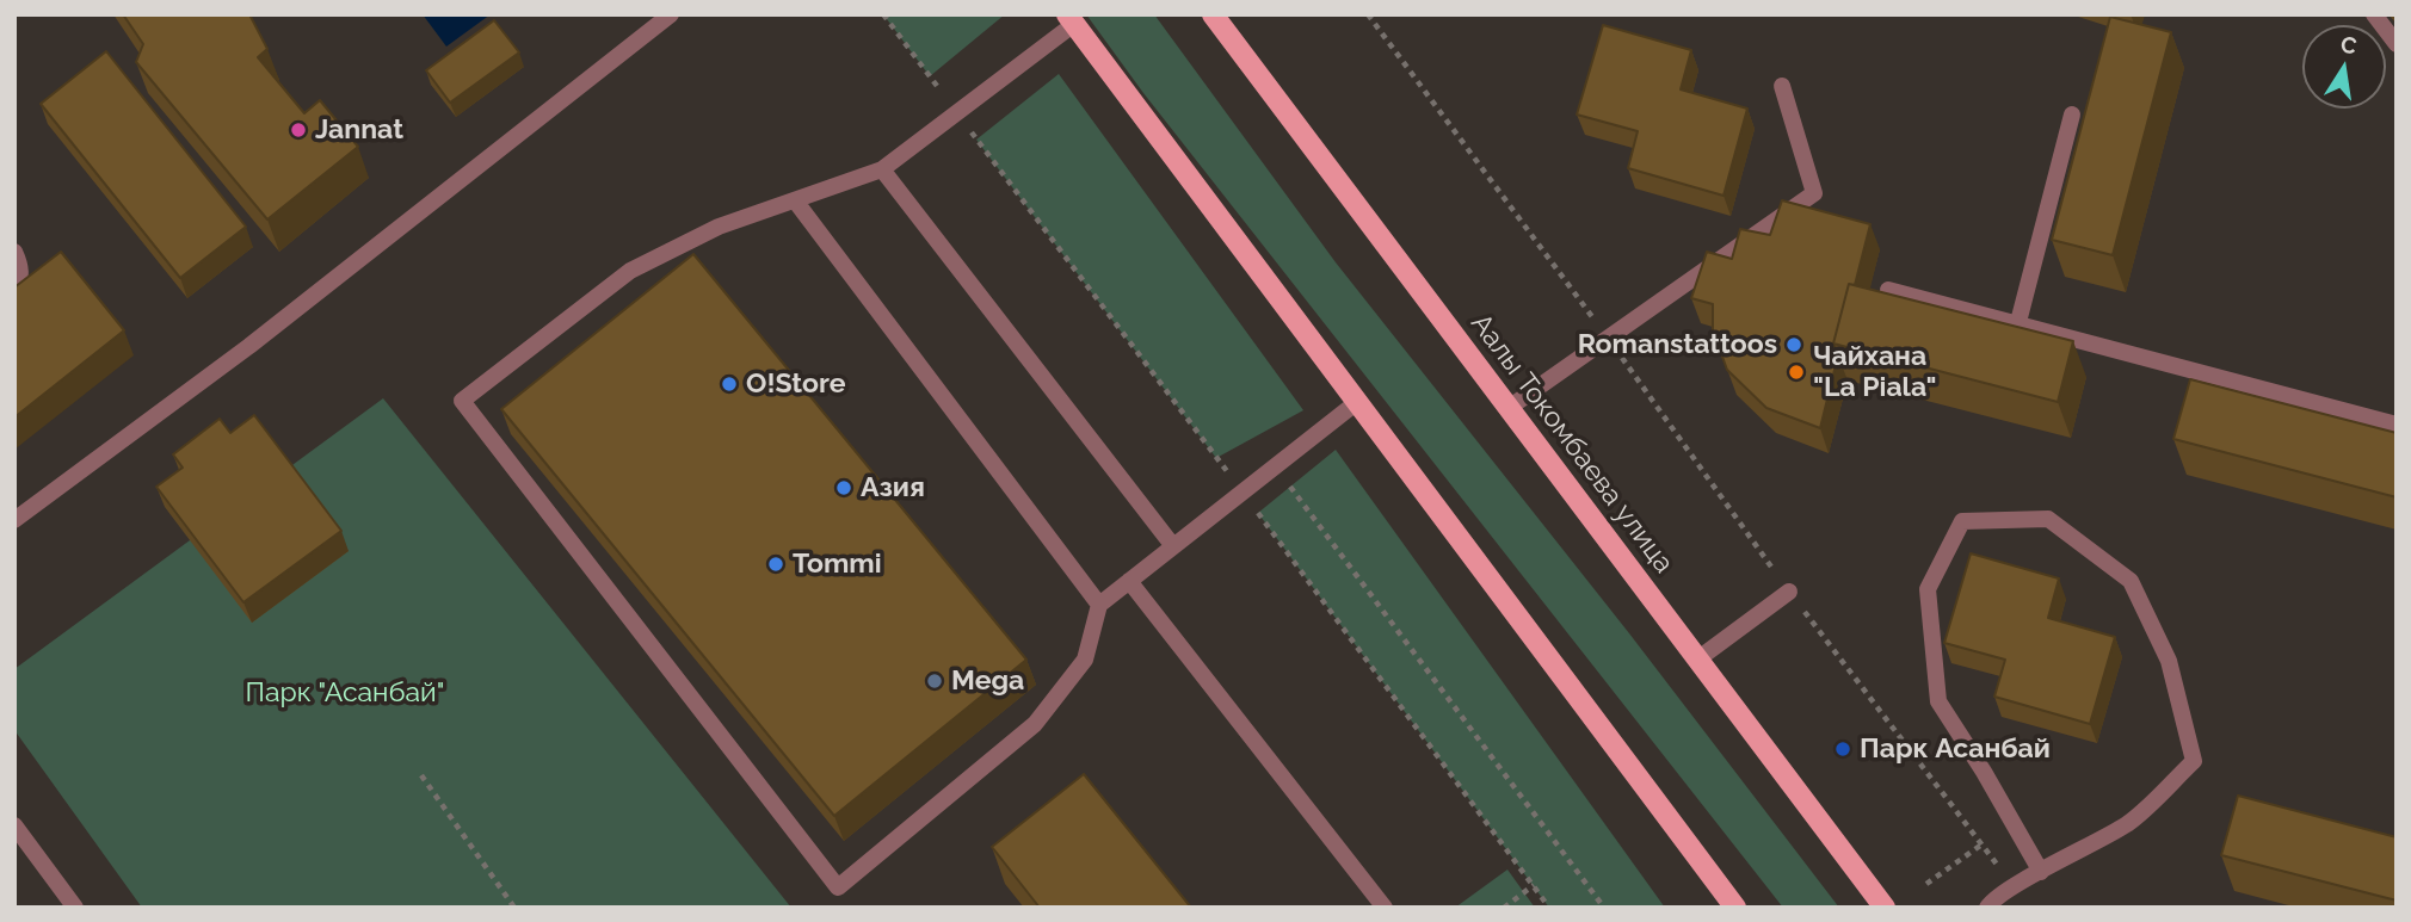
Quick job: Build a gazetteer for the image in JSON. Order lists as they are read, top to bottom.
{
  "streets": {
    "main road": ["Аалы Токомбаева улица"]
  },
  "parks": ["Парк \"Асанбай\""],
  "places": [
    "Jannat",
    "Romanstattoos",
    "Чайхана \"La Piala\"",
    "O!Store",
    "Азия",
    "Tommi",
    "Mega",
    "Парк Асанбай"
  ],
  "north": "top"
}
